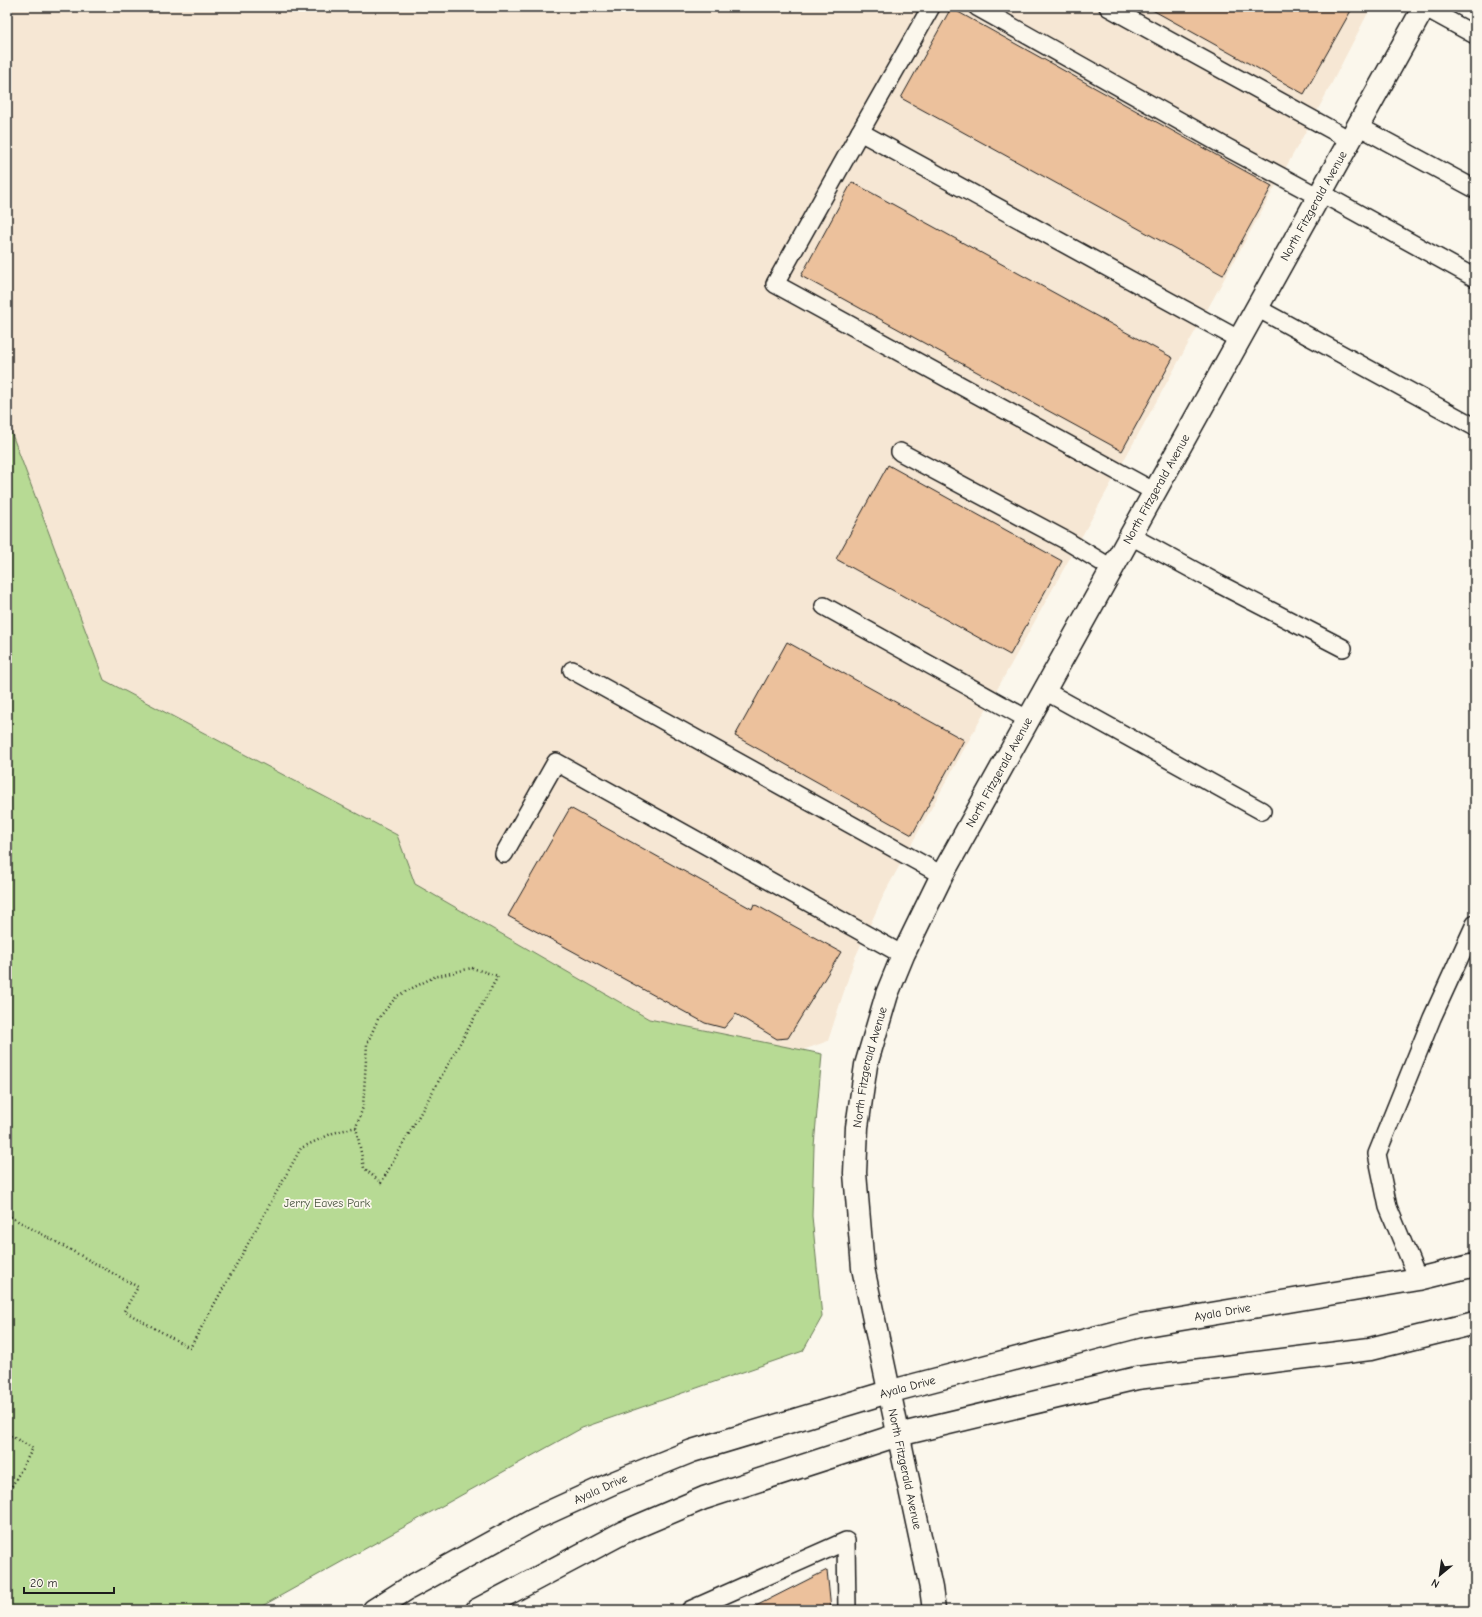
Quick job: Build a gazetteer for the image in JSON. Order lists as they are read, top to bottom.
{
  "streets": {
    "main road": ["North Fitzgerald Avenue", "Ayala Drive"]
  },
  "crossings": [
    ["North Fitzgerald Avenue", "Ayala Drive"]
  ],
  "parks": ["Jerry Eaves Park"],
  "scale_bar": "20 m",
  "north": "bottom left"
}
